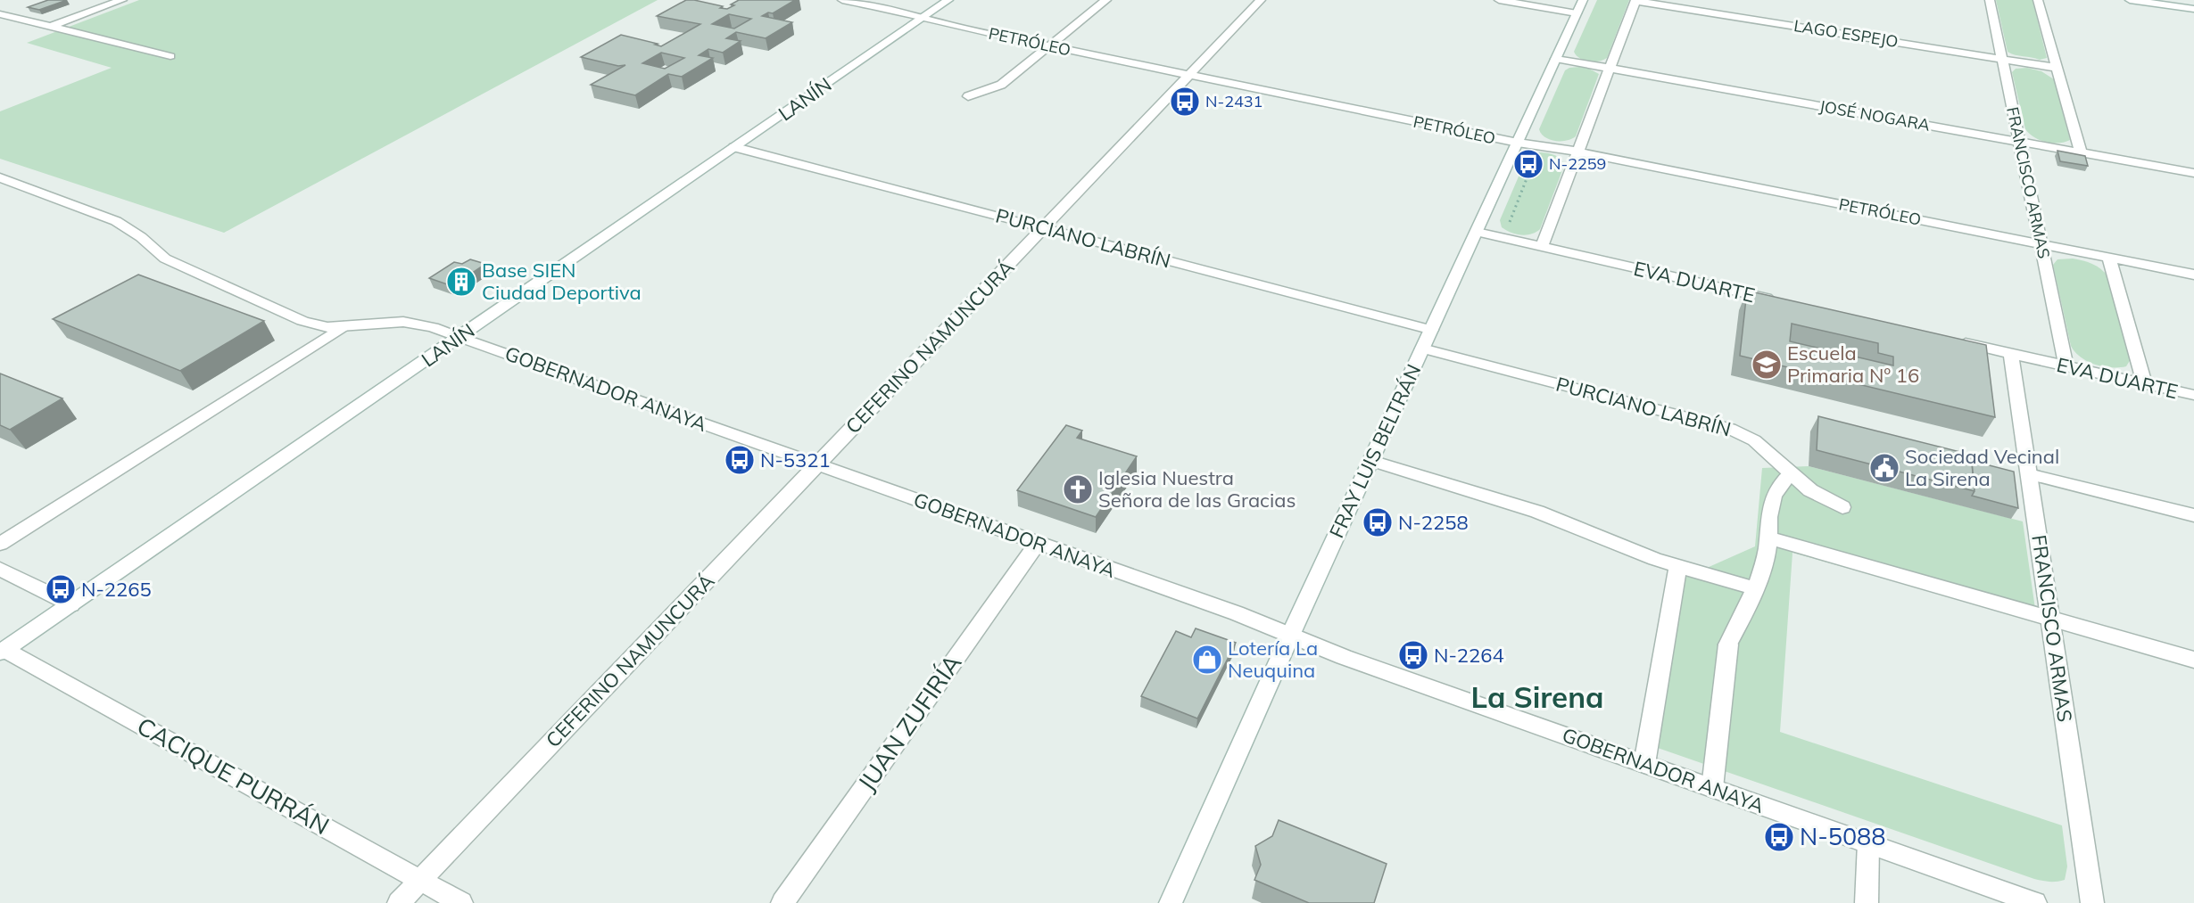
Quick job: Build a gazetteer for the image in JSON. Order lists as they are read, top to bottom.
{
  "streets": {
    "street": [
      "LAGO ESPEJO",
      "PETRÓLEO",
      "LANÍN",
      "JOSÉ NOGARA",
      "FRANCISCO ARMAS",
      "PURCIANO LABRÍN",
      "EVA DUARTE",
      "CEFERINO NAMUNCURÁ",
      "GOBERNADOR ANAYA",
      "FRAY LUIS BELTRÁN",
      "JUAN ZUFIRÍA",
      "CACIQUE PURRÁN"
    ]
  },
  "crossings": [
    ["LAGO ESPEJO", "FRANCISCO ARMAS"],
    ["PETRÓLEO", "LANÍN"],
    ["PETRÓLEO", "FRANCISCO ARMAS"],
    ["PETRÓLEO", "CEFERINO NAMUNCURÁ"],
    ["PETRÓLEO", "FRAY LUIS BELTRÁN"],
    ["LANÍN", "PURCIANO LABRÍN"],
    ["LANÍN", "GOBERNADOR ANAYA"],
    ["LANÍN", "CACIQUE PURRÁN"],
    ["JOSÉ NOGARA", "FRANCISCO ARMAS"],
    ["JOSÉ NOGARA", "FRAY LUIS BELTRÁN"],
    ["FRANCISCO ARMAS", "EVA DUARTE"],
    ["PURCIANO LABRÍN", "CEFERINO NAMUNCURÁ"],
    ["PURCIANO LABRÍN", "FRAY LUIS BELTRÁN"],
    ["EVA DUARTE", "FRAY LUIS BELTRÁN"],
    ["CEFERINO NAMUNCURÁ", "GOBERNADOR ANAYA"],
    ["CEFERINO NAMUNCURÁ", "CACIQUE PURRÁN"],
    ["GOBERNADOR ANAYA", "FRAY LUIS BELTRÁN"],
    ["GOBERNADOR ANAYA", "JUAN ZUFIRÍA"]
  ],
  "districts": ["La Sirena"],
  "places": {
    "bus stop": [
      "N-2431",
      "N-2259",
      "N-5321",
      "N-2258",
      "N-2265",
      "N-2264",
      "N-5088"
    ],
    "building": ["Base SIEN Ciudad Deportiva"],
    "school or university": ["Escuela Primaria Nº 16"],
    "public building": ["Sociedad Vecinal La Sirena"],
    "church": ["Iglesia Nuestra Señora de las Gracias"],
    "shop": ["Lotería La Neuquina"]
  }
}
